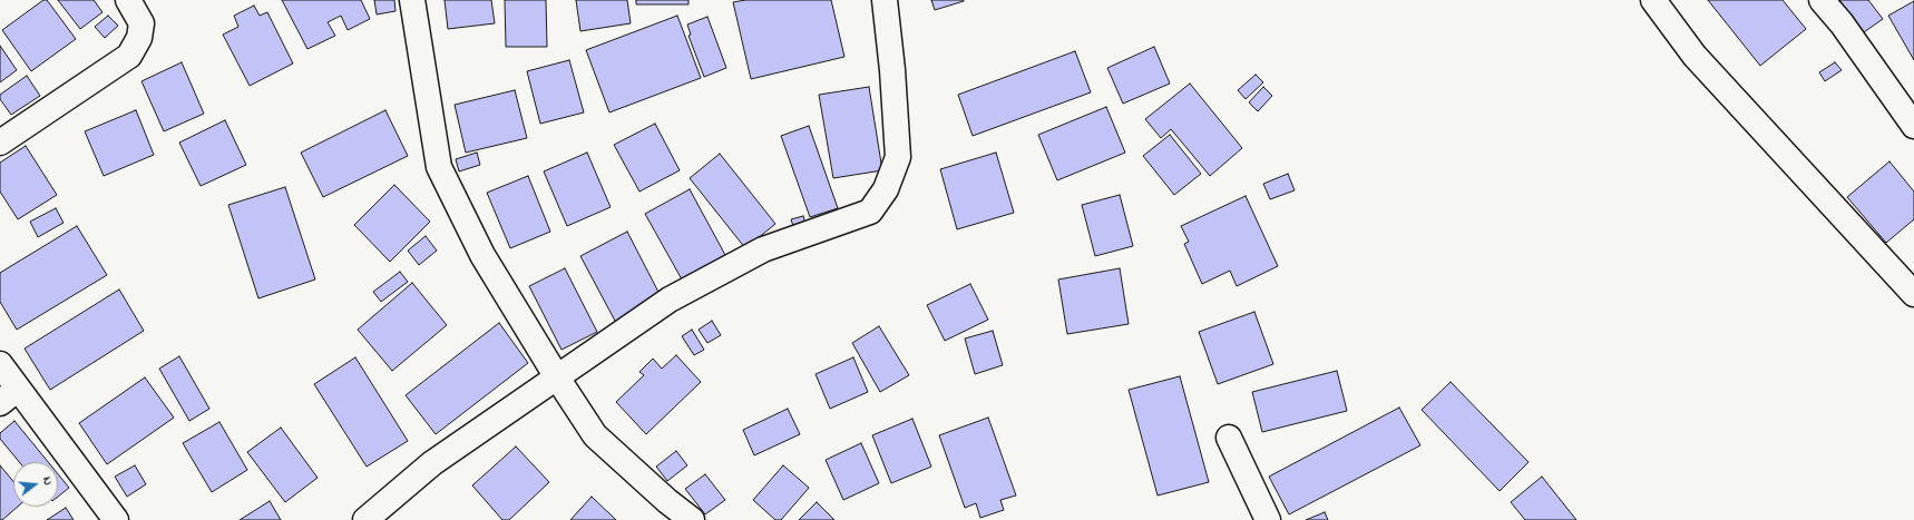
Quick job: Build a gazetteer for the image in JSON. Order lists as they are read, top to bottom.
{
  "north": "right"
}
